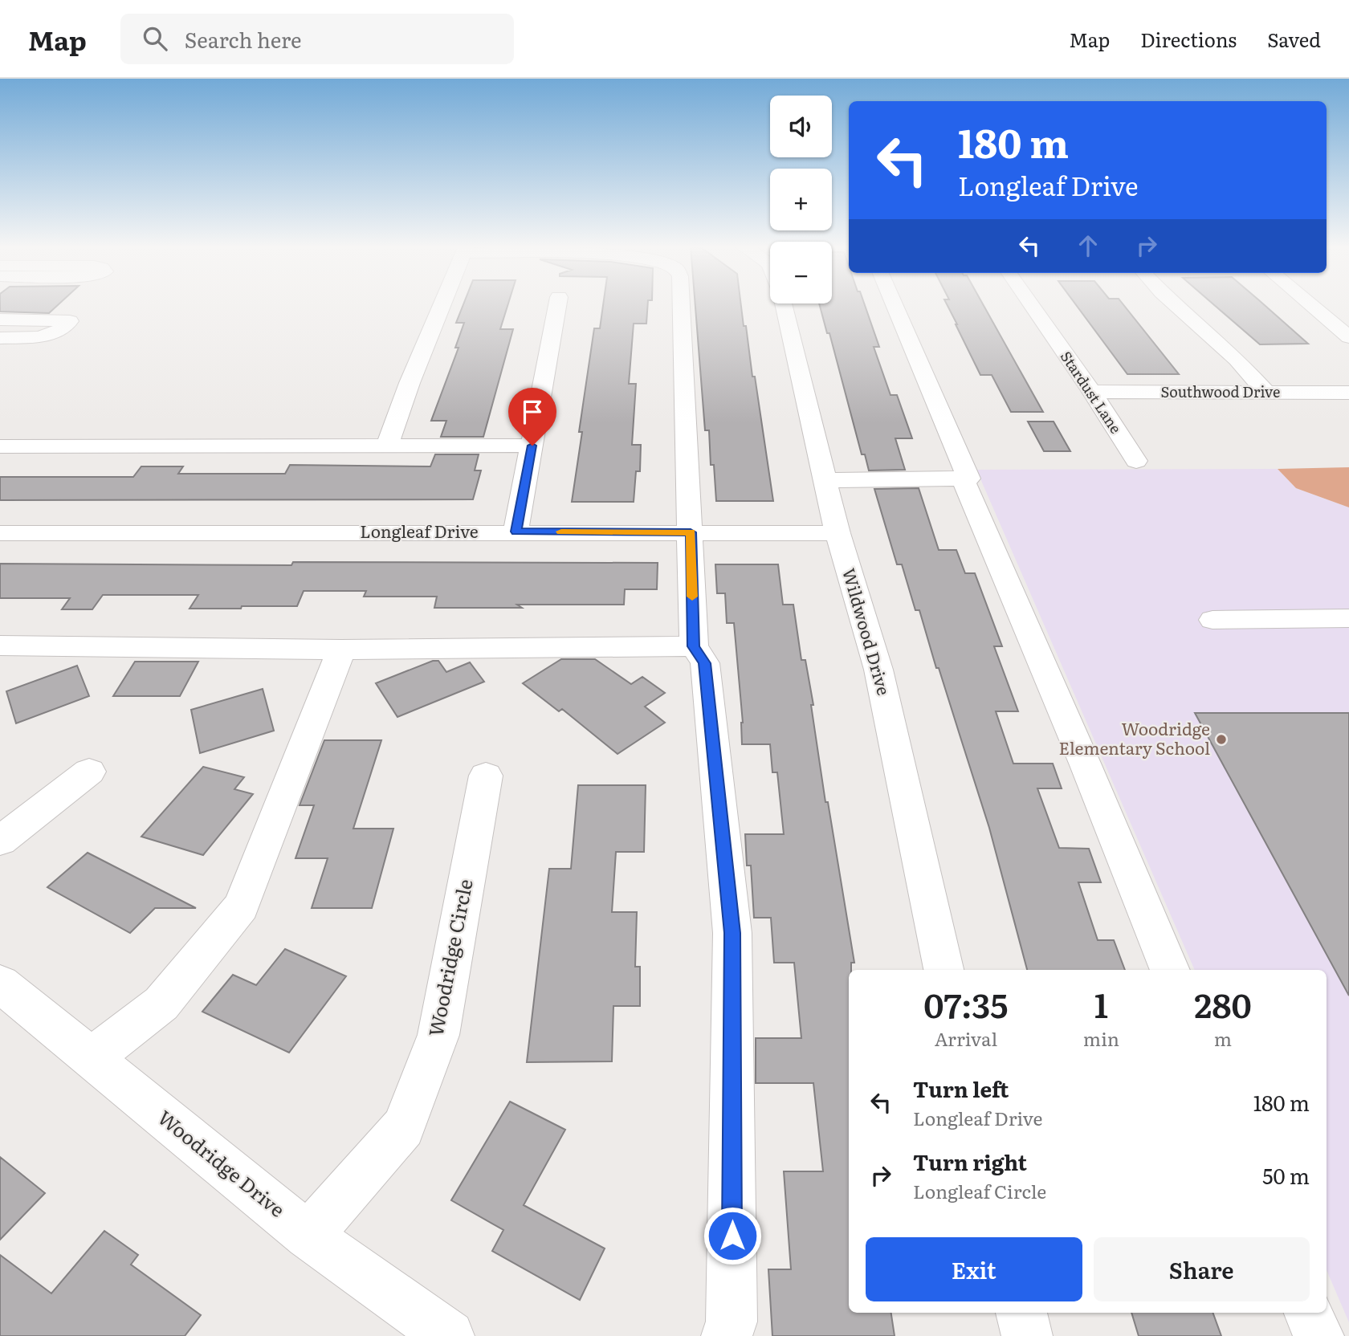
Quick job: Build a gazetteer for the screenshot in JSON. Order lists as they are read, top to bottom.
{
  "streets": {
    "street": [
      "Stardust Lane",
      "Southwood Drive",
      "Longleaf Drive",
      "Wildwood Drive",
      "Woodridge Circle",
      "Woodridge Drive"
    ]
  },
  "crossings": [
    ["Stardust Lane", "Southwood Drive"],
    ["Longleaf Drive", "Wildwood Drive"],
    ["Woodridge Circle", "Woodridge Drive"]
  ],
  "places": ["Woodridge Elementary School"],
  "page": {
    "header": "Map",
    "search": "Search here",
    "nav": ["Map", "Directions", "Saved"],
    "map_buttons": ["+", "−"],
    "turn": ["180 m", "Longleaf Drive"],
    "eta": [
      "07:35",
      "Arrival",
      "1",
      "min",
      "280",
      "m"
    ],
    "list": [
      {
        "name": "Turn left",
        "note": "Longleaf Drive",
        "value": "180 m"
      },
      {
        "name": "Turn right",
        "note": "Longleaf Circle",
        "value": "50 m"
      }
    ],
    "buttons": ["Exit", "Share"]
  }
}
